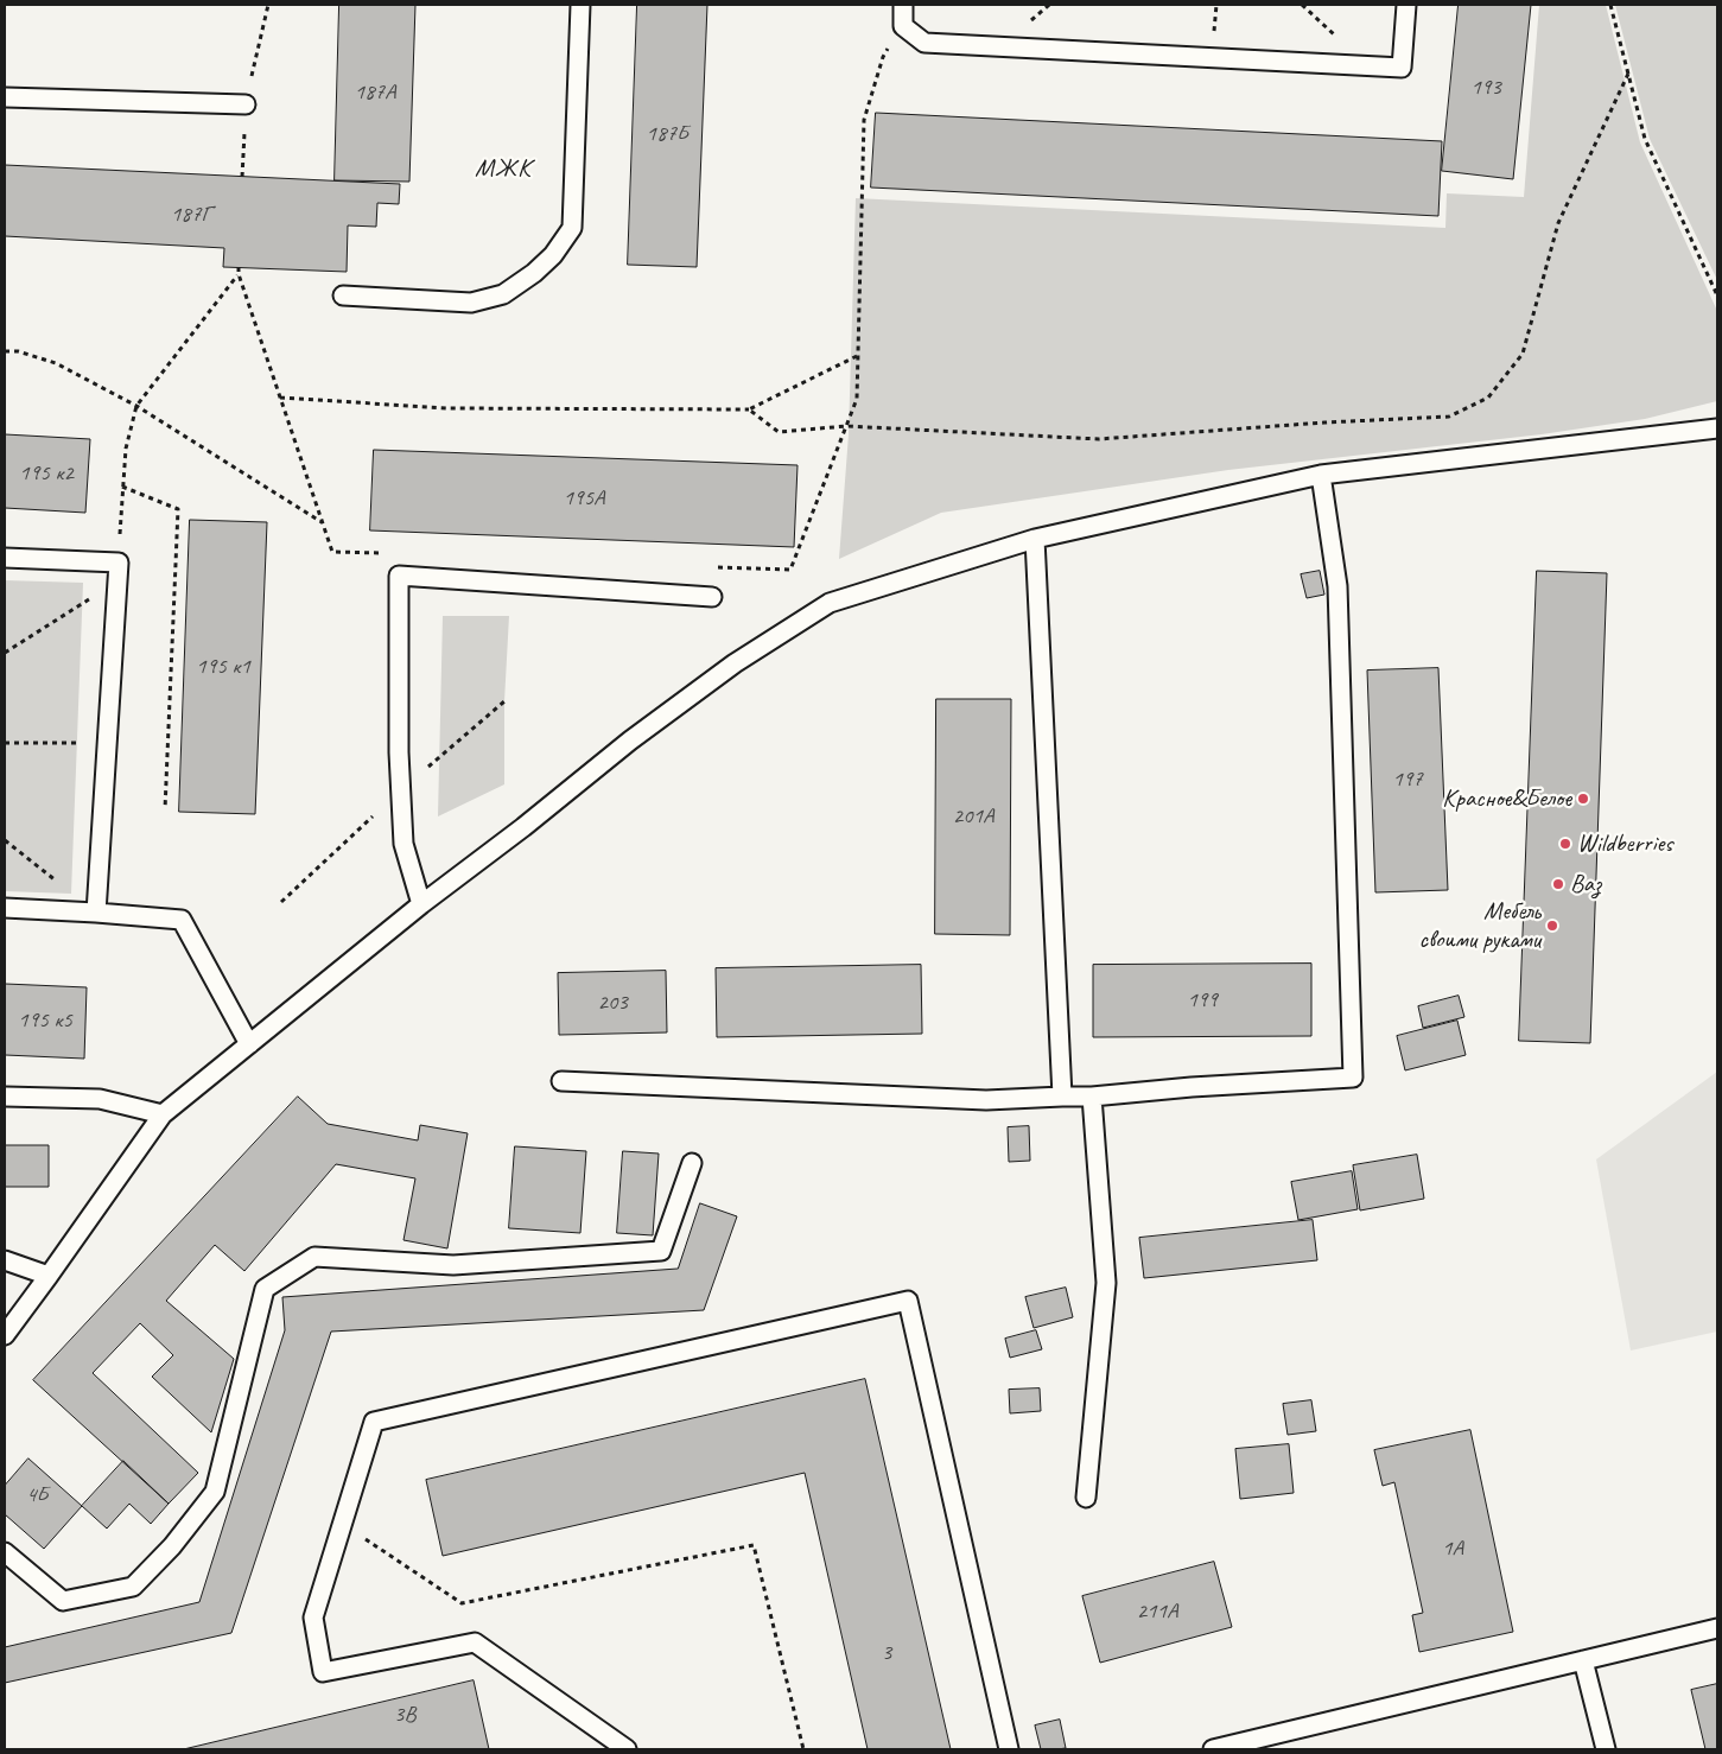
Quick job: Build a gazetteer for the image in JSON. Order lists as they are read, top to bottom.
{
  "districts": ["МЖК"],
  "places": [
    "Красное&Белое",
    "Wildberries",
    "Ваз",
    "Мебель своими руками"
  ],
  "house_numbers": [
    "193",
    "187А",
    "187Б",
    "187Г",
    "195 к2",
    "195А",
    "195 к1",
    "197",
    "201А",
    "199",
    "203",
    "195 к5",
    "4Б",
    "1А",
    "211А",
    "3",
    "3В"
  ]
}
